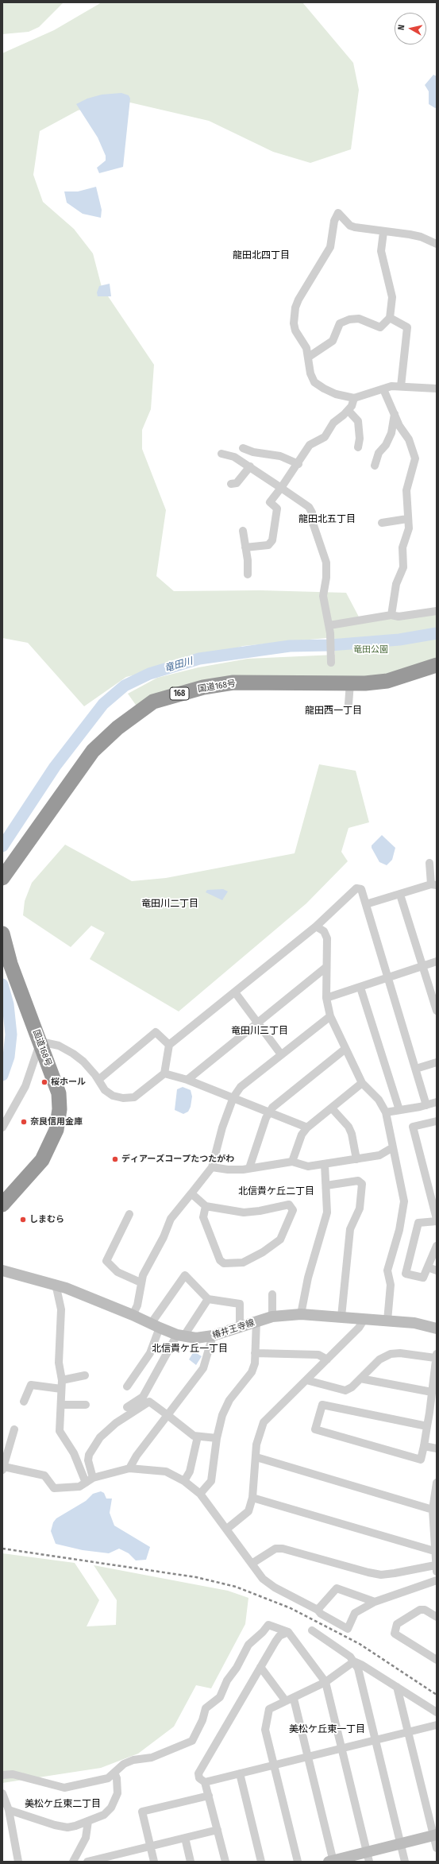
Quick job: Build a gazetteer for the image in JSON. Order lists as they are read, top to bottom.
{
  "streets": {
    "highway": ["国道168号", "168"],
    "main road": ["椿井王寺線"]
  },
  "districts": [
    "龍田北四丁目",
    "龍田北五丁目",
    "龍田西一丁目",
    "竜田川二丁目",
    "竜田川三丁目",
    "北信貴ケ丘二丁目",
    "北信貴ケ丘一丁目",
    "美松ケ丘東一丁目",
    "美松ケ丘東二丁目"
  ],
  "water": ["竜田川"],
  "parks": ["竜田公園"],
  "places": [
    "桜ホール",
    "奈良信用金庫",
    "ディアーズコープたつたがわ",
    "しまむら"
  ],
  "north": "left"
}
